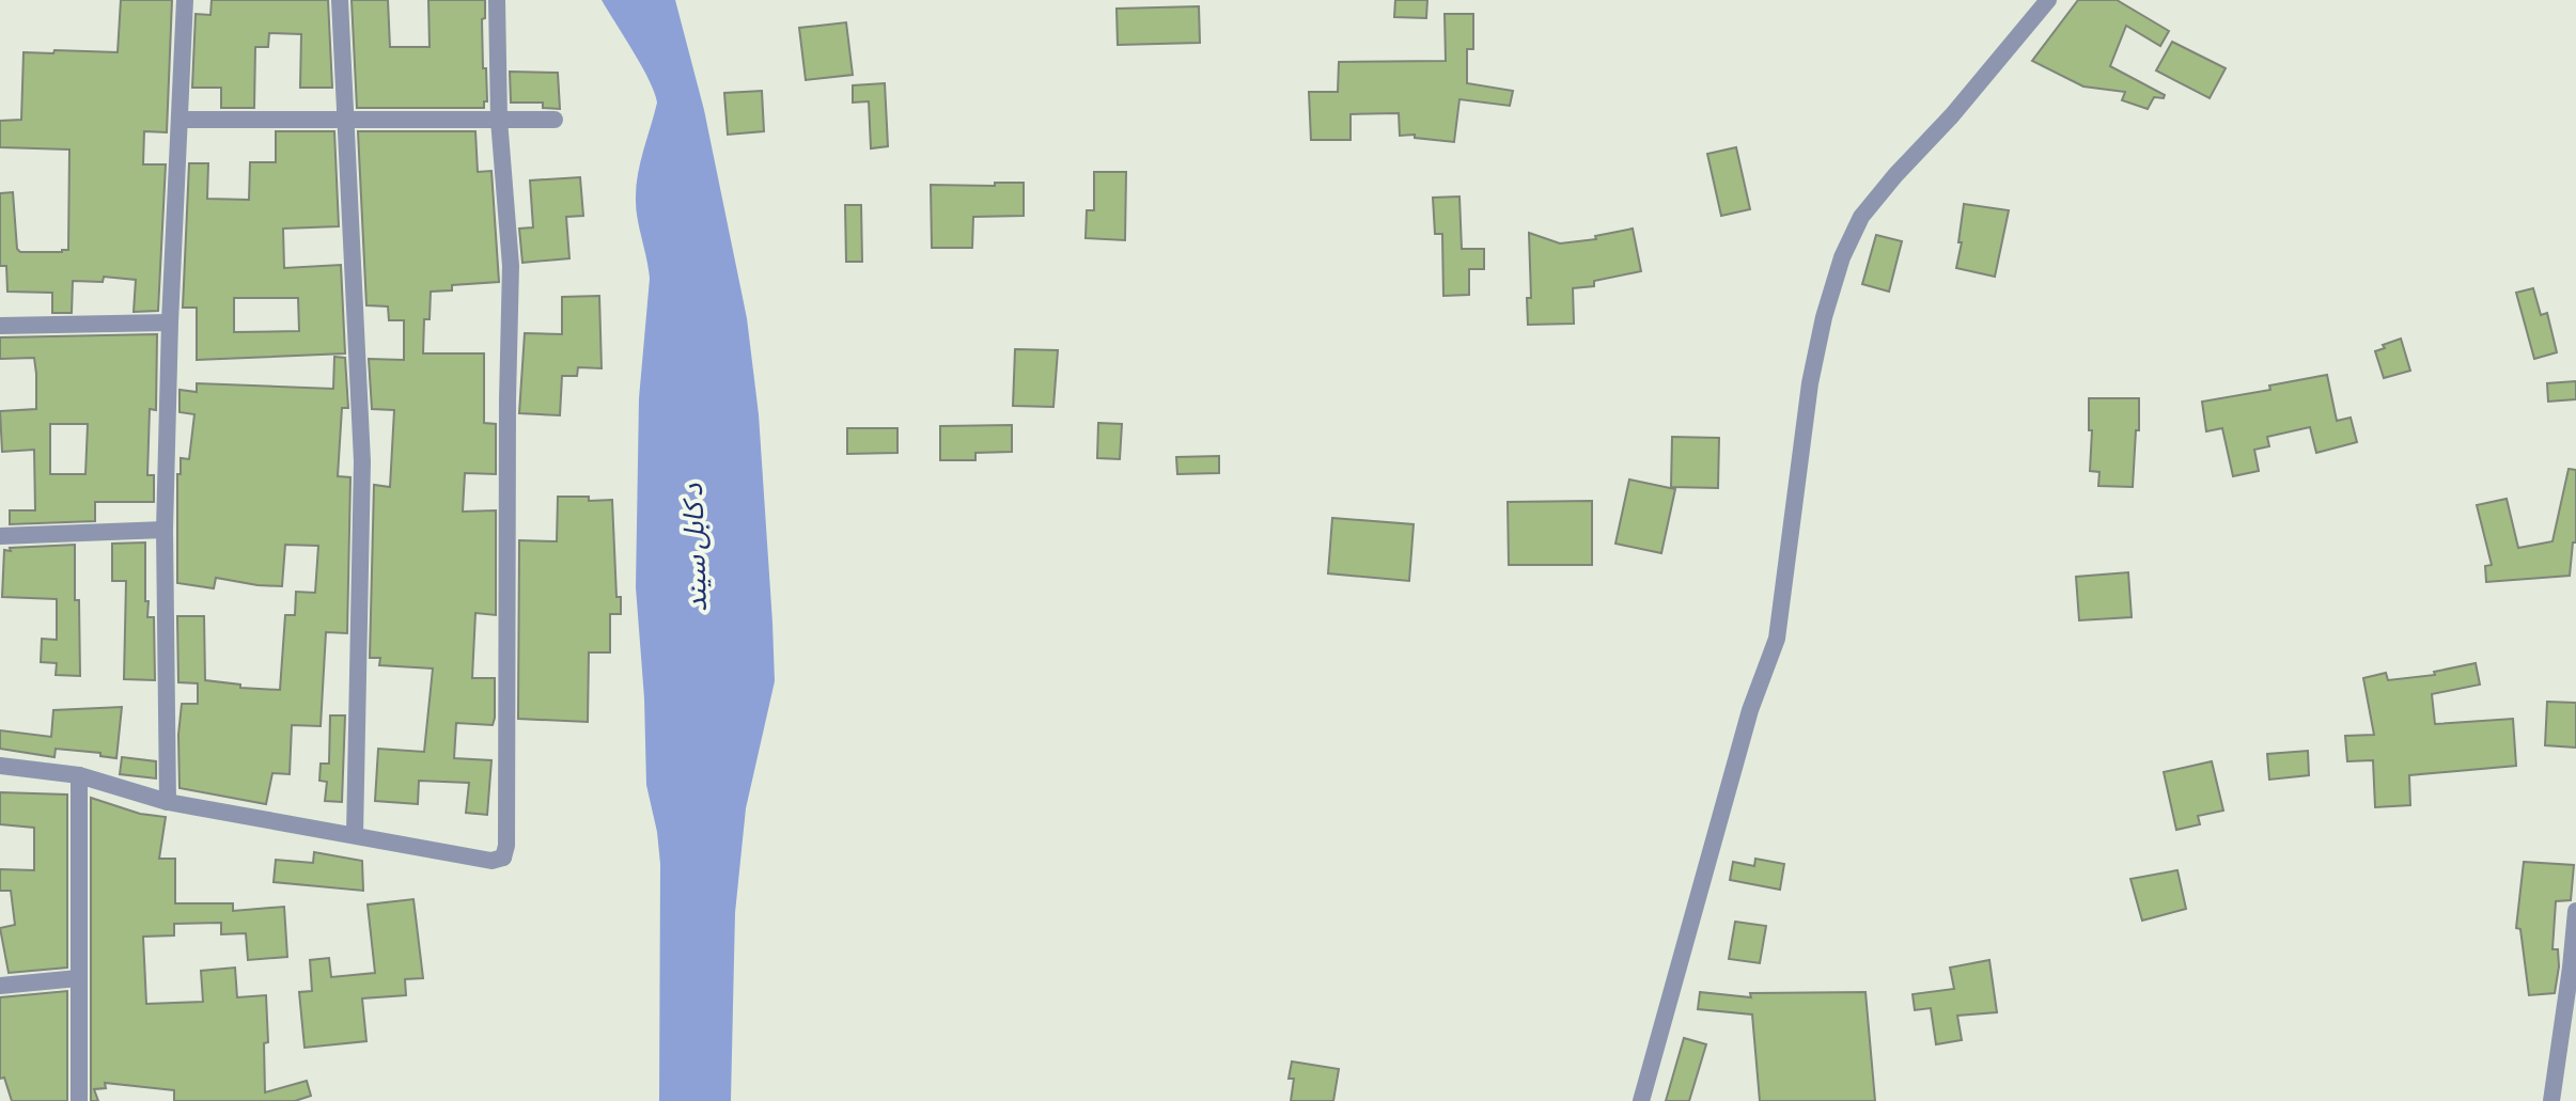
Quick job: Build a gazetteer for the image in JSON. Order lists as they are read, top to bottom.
{
  "water": ["د کابل سيند"]
}
